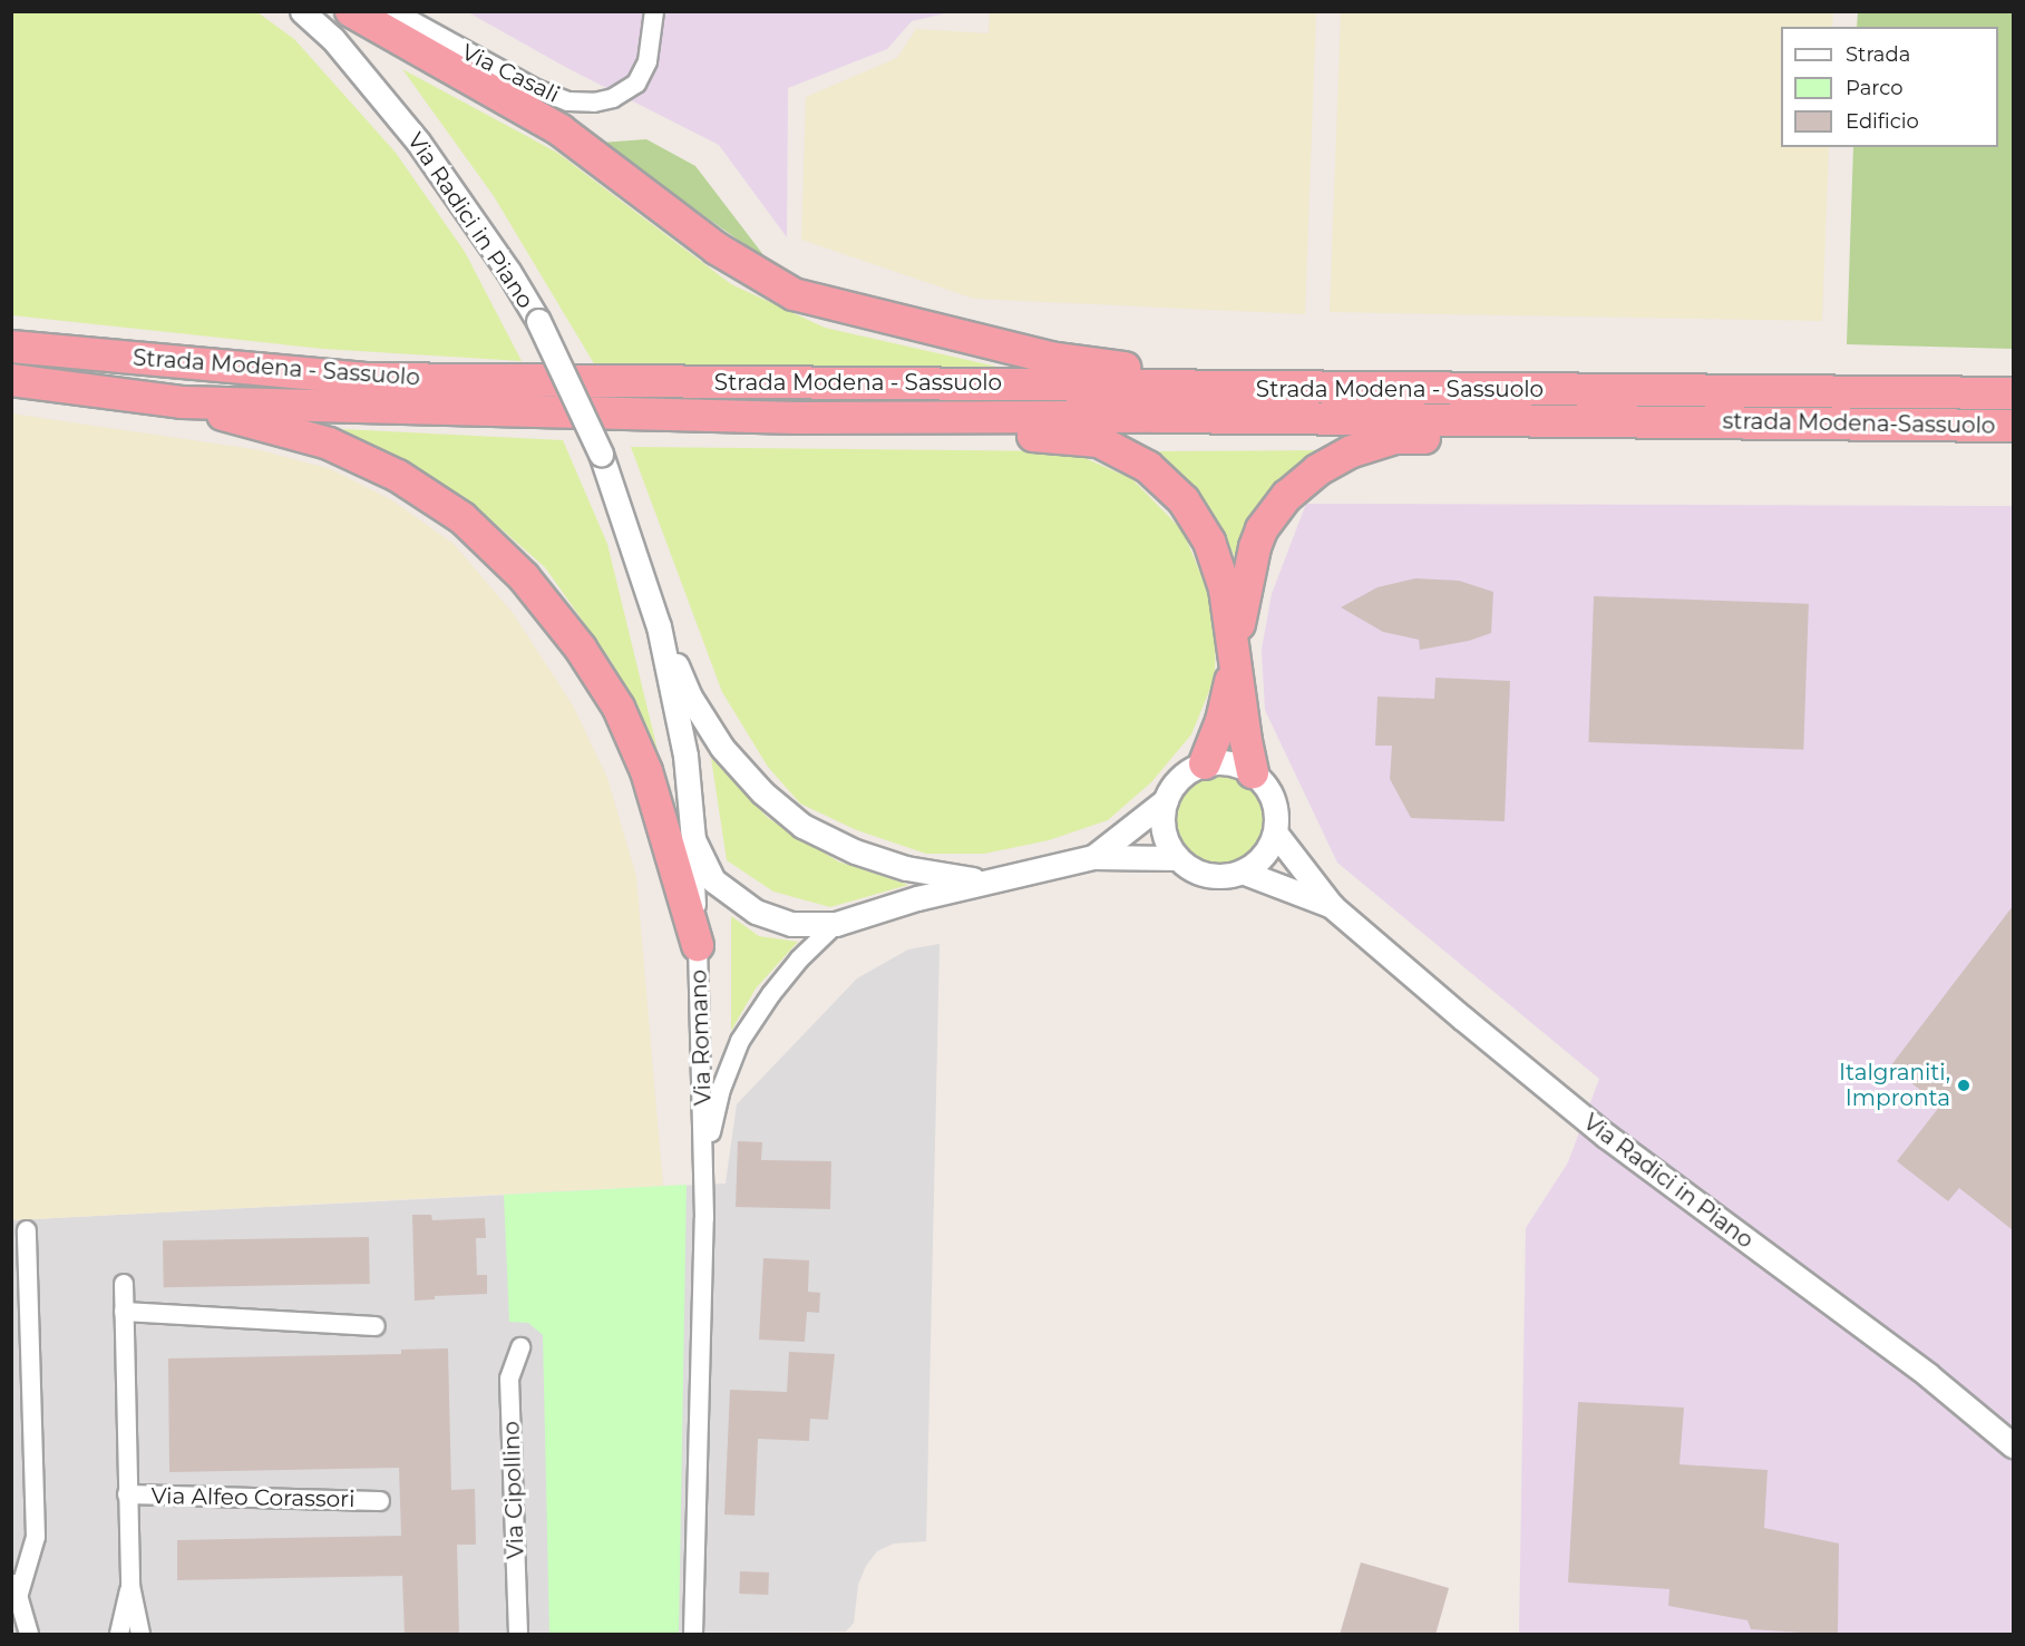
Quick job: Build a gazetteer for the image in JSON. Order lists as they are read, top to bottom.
{
  "streets": {
    "highway": ["Strada Modena - Sassuolo", "strada Modena-Sassuolo"],
    "street": [
      "Via Casali",
      "Via Radici in Piano",
      "Via Romano",
      "Via Cipollino",
      "Via Alfeo Corassori"
    ]
  },
  "crossings": [
    ["Via Radici in Piano", "Via Romano"],
    ["Strada Modena - Sassuolo", "strada Modena-Sassuolo"]
  ],
  "places": ["Italgraniti, Impronta"],
  "legend": ["Strada", "Parco", "Edificio"]
}
